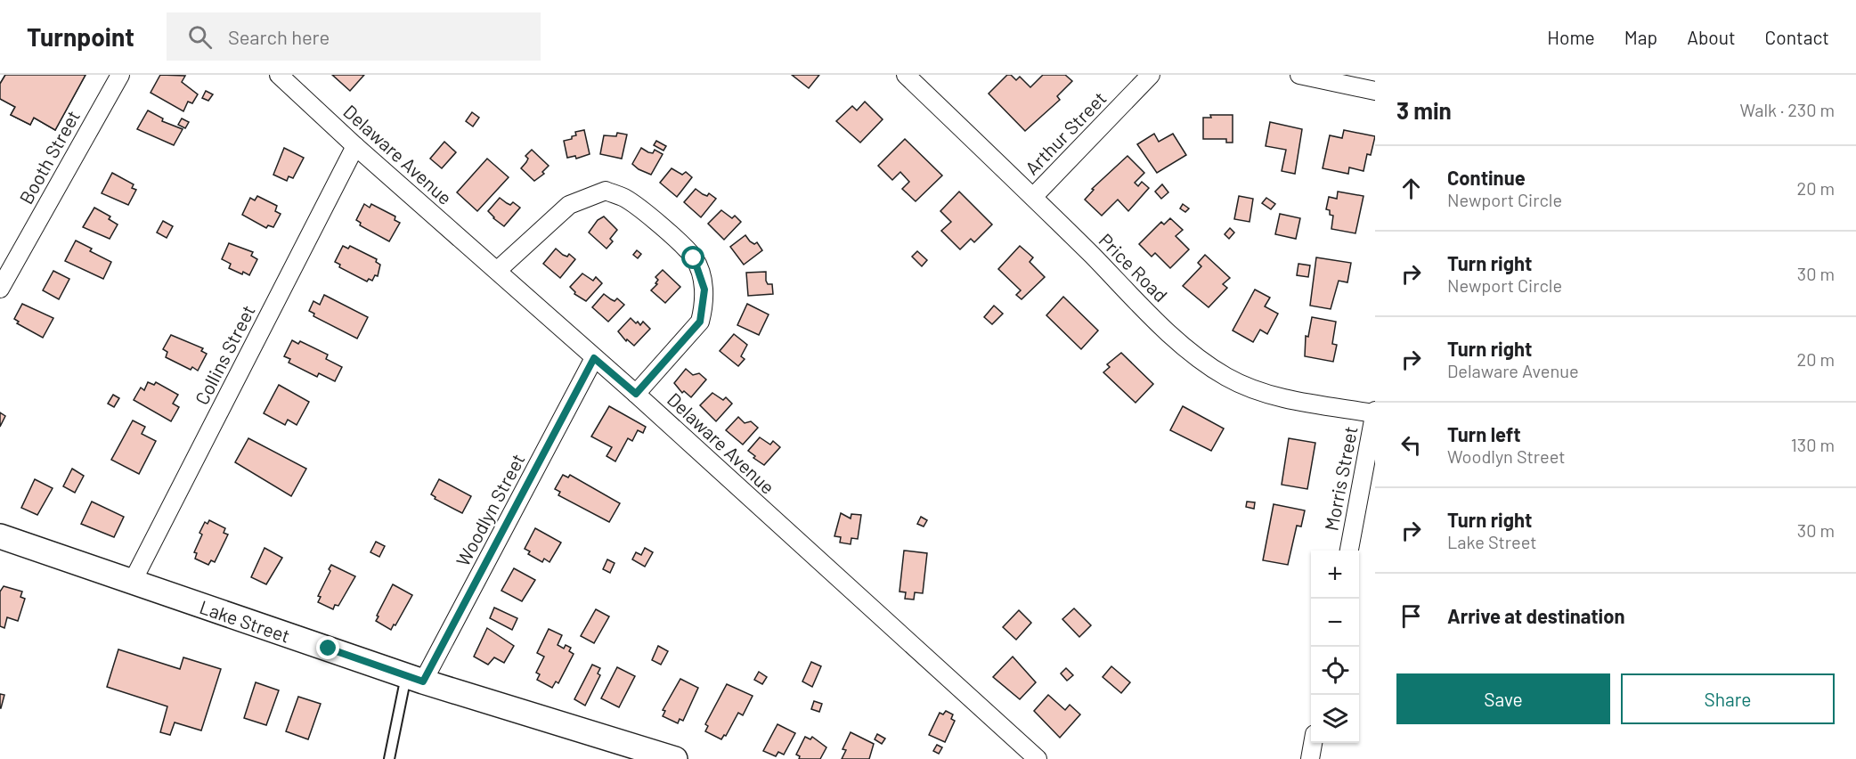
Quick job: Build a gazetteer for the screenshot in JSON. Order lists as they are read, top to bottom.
{
  "streets": {
    "street": [
      "Arthur Street",
      "Delaware Avenue",
      "Booth Street",
      "Price Road",
      "Collins Street",
      "Morris Street",
      "Woodlyn Street",
      "Lake Street"
    ]
  },
  "crossings": [
    ["Arthur Street", "Price Road"],
    ["Delaware Avenue", "Collins Street"],
    ["Delaware Avenue", "Woodlyn Street"],
    ["Price Road", "Morris Street"],
    ["Collins Street", "Lake Street"],
    ["Woodlyn Street", "Lake Street"]
  ],
  "page": {
    "header": "Turnpoint",
    "search": "Search here",
    "nav": [
      "Home",
      "Map",
      "About",
      "Contact"
    ],
    "heading": ["3 min", "Walk · 230 m"],
    "list": [
      ["Continue", "Newport Circle", "20 m"],
      ["Turn right", "Newport Circle", "30 m"],
      ["Turn right", "Delaware Avenue", "20 m"],
      ["Turn left", "Woodlyn Street", "130 m"],
      ["Turn right", "Lake Street", "30 m"],
      "Arrive at destination"
    ],
    "map_buttons": ["+", "−"],
    "buttons": ["Save", "Share"]
  }
}
